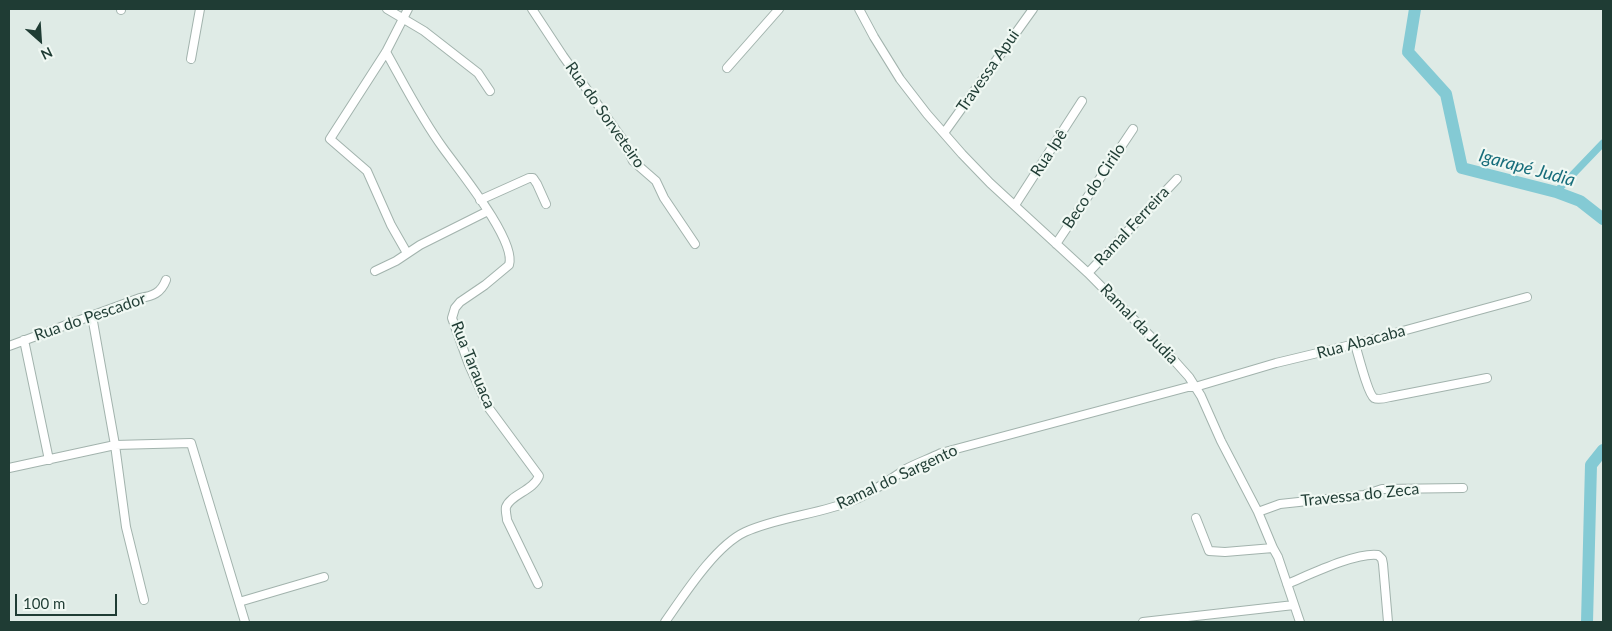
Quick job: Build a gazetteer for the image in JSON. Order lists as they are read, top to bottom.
{
  "streets": {
    "street": [
      "Travessa Apui",
      "Rua do Sorveteiro",
      "Rua Ipê",
      "Beco do Cirilo",
      "Ramal Ferreira",
      "Rua do Pescador",
      "Ramal da Judia",
      "Rua Abacaba",
      "Rua Tarauaca",
      "Ramal do Sargento",
      "Travessa do Zeca"
    ]
  },
  "crossings": [
    ["Travessa Apui", "Ramal da Judia"],
    ["Rua Ipê", "Ramal da Judia"],
    ["Beco do Cirilo", "Ramal da Judia"],
    ["Ramal Ferreira", "Ramal da Judia"],
    ["Ramal da Judia", "Rua Abacaba"],
    ["Ramal da Judia", "Ramal do Sargento"],
    ["Ramal da Judia", "Travessa do Zeca"],
    ["Rua Abacaba", "Ramal do Sargento"]
  ],
  "water": ["Igarapé Judia"],
  "scale_bar": "100 m",
  "north": "bottom right"
}
